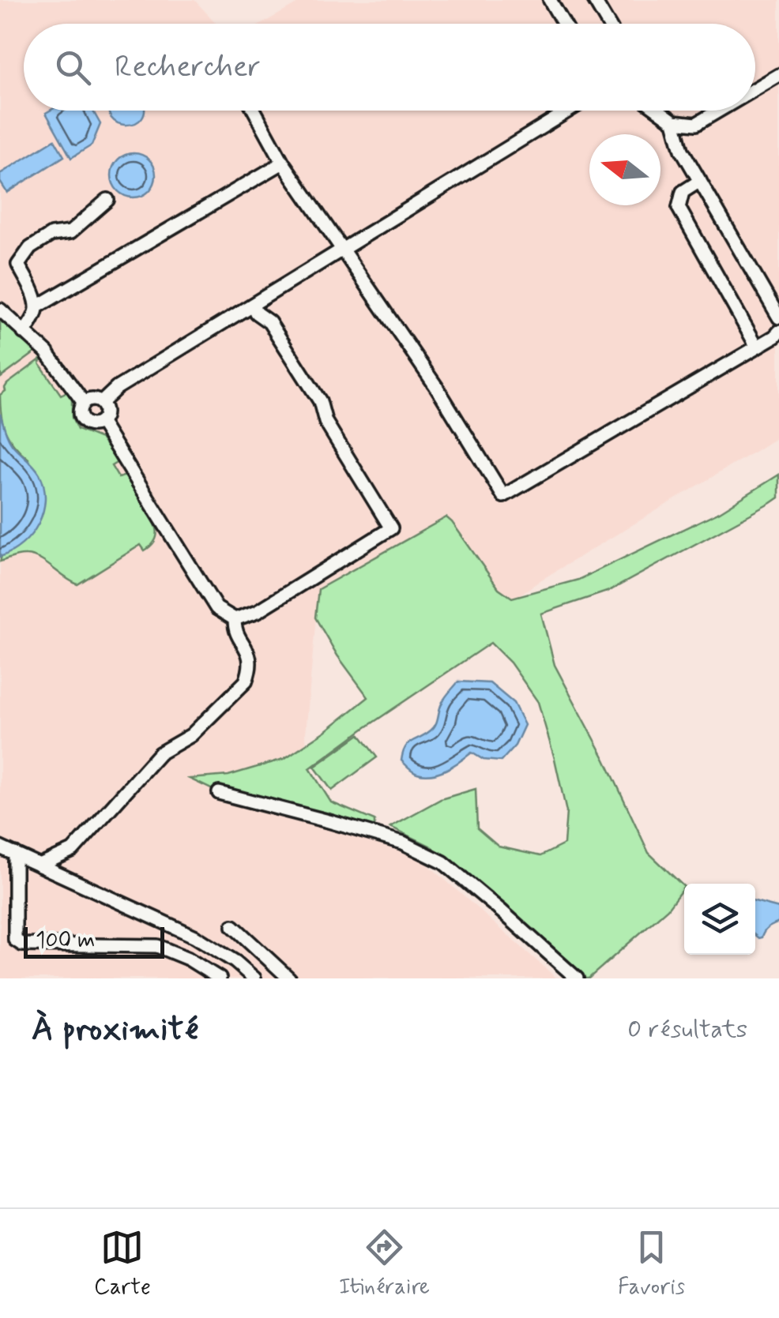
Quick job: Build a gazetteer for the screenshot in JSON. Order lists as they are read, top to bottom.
{
  "scale_bar": "100 m",
  "north": "left",
  "page": {
    "search": "Rechercher",
    "scale": "100 m",
    "heading": ["À proximité", "0 résultats"],
    "nav": ["Carte", "Itinéraire", "Favoris"]
  }
}
